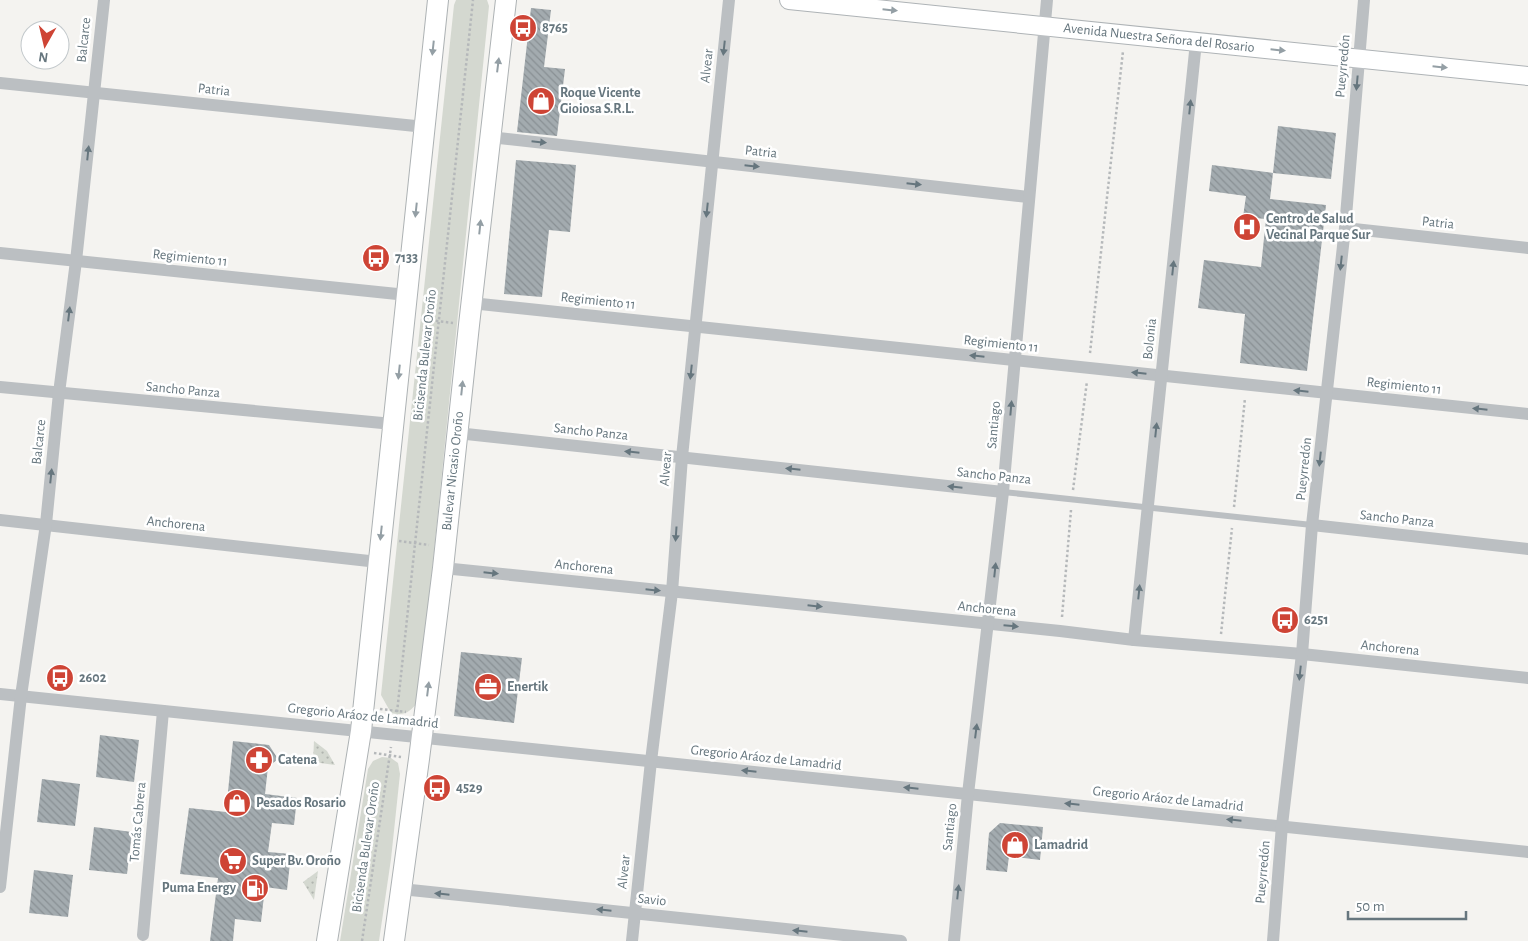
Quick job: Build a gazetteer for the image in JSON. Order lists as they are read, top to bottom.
{
  "streets": {
    "main road": ["Bulevar Nicasio Oroño"],
    "street": [
      "Avenida Nuestra Señora del Rosario",
      "Balcarce",
      "Alvear",
      "Pueyrredón",
      "Patria",
      "Regimiento 11",
      "Bolonia",
      "Sancho Panza",
      "Santiago",
      "Anchorena",
      "Gregorio Aráoz de Lamadrid",
      "Tomás Cabrera",
      "Savio"
    ],
    "path": ["Bicisenda Bulevar Oroño"]
  },
  "crossings": [
    ["Avenida Nuestra Señora del Rosario", "Pueyrredón"],
    ["Avenida Nuestra Señora del Rosario", "Bolonia"],
    ["Avenida Nuestra Señora del Rosario", "Santiago"],
    ["Balcarce", "Patria"],
    ["Balcarce", "Regimiento 11"],
    ["Balcarce", "Sancho Panza"],
    ["Balcarce", "Anchorena"],
    ["Balcarce", "Gregorio Aráoz de Lamadrid"],
    ["Alvear", "Patria"],
    ["Alvear", "Regimiento 11"],
    ["Alvear", "Sancho Panza"],
    ["Alvear", "Anchorena"],
    ["Alvear", "Gregorio Aráoz de Lamadrid"],
    ["Alvear", "Savio"],
    ["Pueyrredón", "Patria"],
    ["Pueyrredón", "Regimiento 11"],
    ["Pueyrredón", "Sancho Panza"],
    ["Pueyrredón", "Anchorena"],
    ["Pueyrredón", "Gregorio Aráoz de Lamadrid"],
    ["Patria", "Santiago"],
    ["Patria", "Bulevar Nicasio Oroño"],
    ["Regimiento 11", "Bolonia"],
    ["Regimiento 11", "Santiago"],
    ["Regimiento 11", "Bulevar Nicasio Oroño"],
    ["Bolonia", "Sancho Panza"],
    ["Bolonia", "Anchorena"],
    ["Sancho Panza", "Santiago"],
    ["Sancho Panza", "Bulevar Nicasio Oroño"],
    ["Santiago", "Anchorena"],
    ["Santiago", "Gregorio Aráoz de Lamadrid"],
    ["Bulevar Nicasio Oroño", "Anchorena"],
    ["Bulevar Nicasio Oroño", "Gregorio Aráoz de Lamadrid"],
    ["Bulevar Nicasio Oroño", "Savio"],
    ["Gregorio Aráoz de Lamadrid", "Tomás Cabrera"]
  ],
  "one_way": [
    "Avenida Nuestra Señora del Rosario",
    "Balcarce",
    "Alvear",
    "Pueyrredón",
    "Patria",
    "Regimiento 11",
    "Bolonia",
    "Sancho Panza",
    "Santiago",
    "Anchorena",
    "Gregorio Aráoz de Lamadrid",
    "Savio"
  ],
  "places": {
    "bus stop": [
      "8765",
      "7133",
      "6251",
      "2602",
      "4529"
    ],
    "shop": ["Roque Vicente Gioiosa S.R.L.", "Pesados Rosario", "Lamadrid"],
    "hospital": ["Centro de Salud Vecinal Parque Sur"],
    "office": ["Enertik"],
    "pharmacy": ["Catena"],
    "supermarket": ["Super Bv. Oroño"],
    "fuel station": ["Puma Energy"]
  },
  "scale_bar": "50 m",
  "north": "bottom"
}
